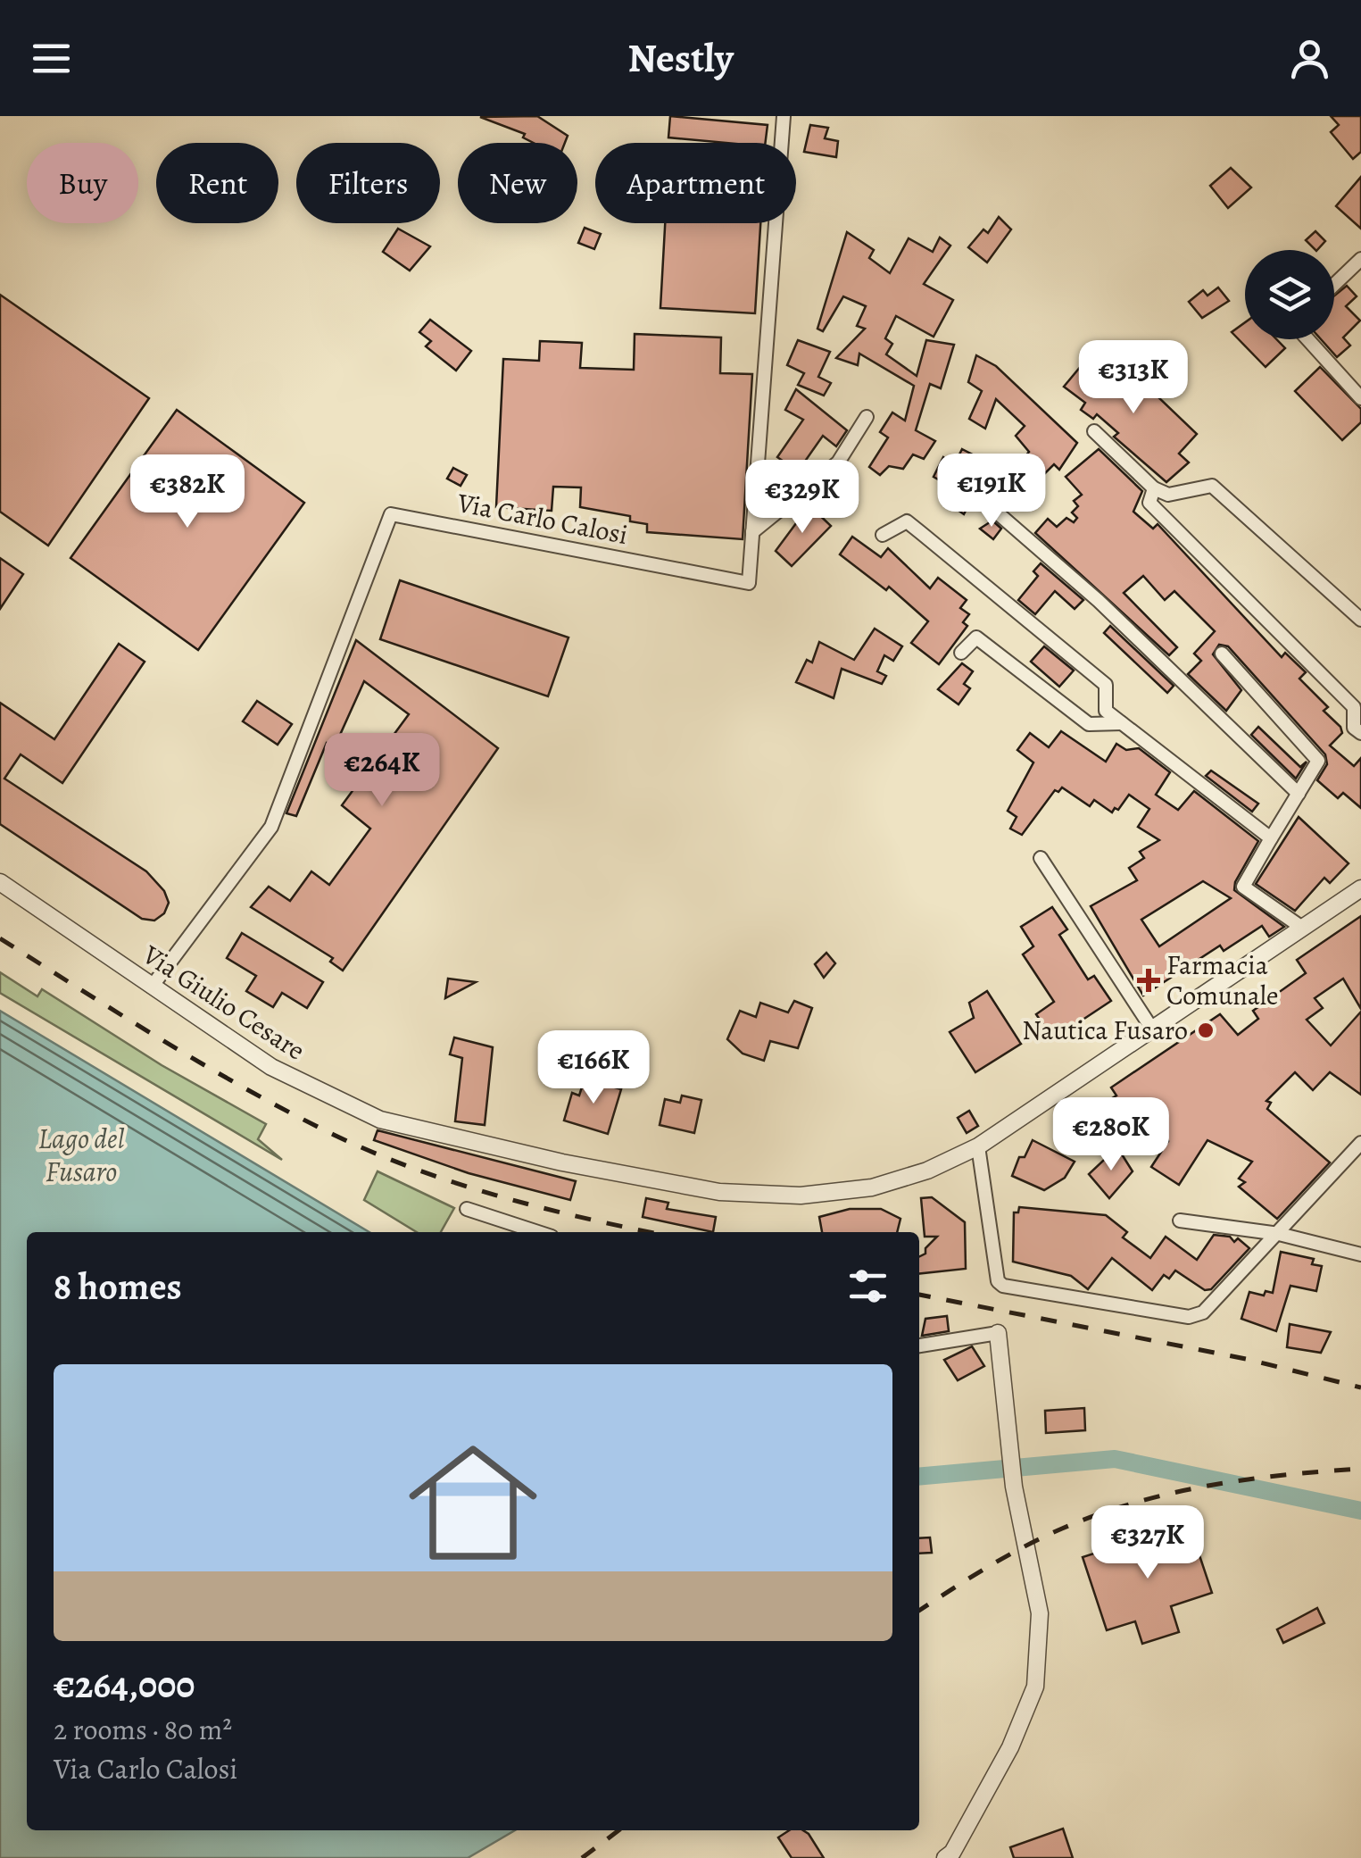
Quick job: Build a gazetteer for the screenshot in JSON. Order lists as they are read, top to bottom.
{
  "streets": {
    "street": ["Via Carlo Calosi", "Via Giulio Cesare"]
  },
  "crossings": [
    ["Via Carlo Calosi", "Via Giulio Cesare"]
  ],
  "water": ["Lago del Fusaro"],
  "places": {
    "health": ["Farmacia Comunale"],
    "other": ["Nautica Fusaro"]
  },
  "page": {
    "header": "Nestly",
    "chip": [
      "Buy",
      "Rent",
      "Filters",
      "New",
      "Apartment"
    ],
    "price": [
      "€313K",
      "€191K",
      "€382K",
      "€329K",
      "€264K",
      "€166K",
      "€280K",
      "€327K"
    ],
    "heading": "8 homes",
    "list": [
      {
        "name": "€264,000",
        "note": "2 rooms · 80 m² · Via Carlo Calosi"
      }
    ]
  }
}
